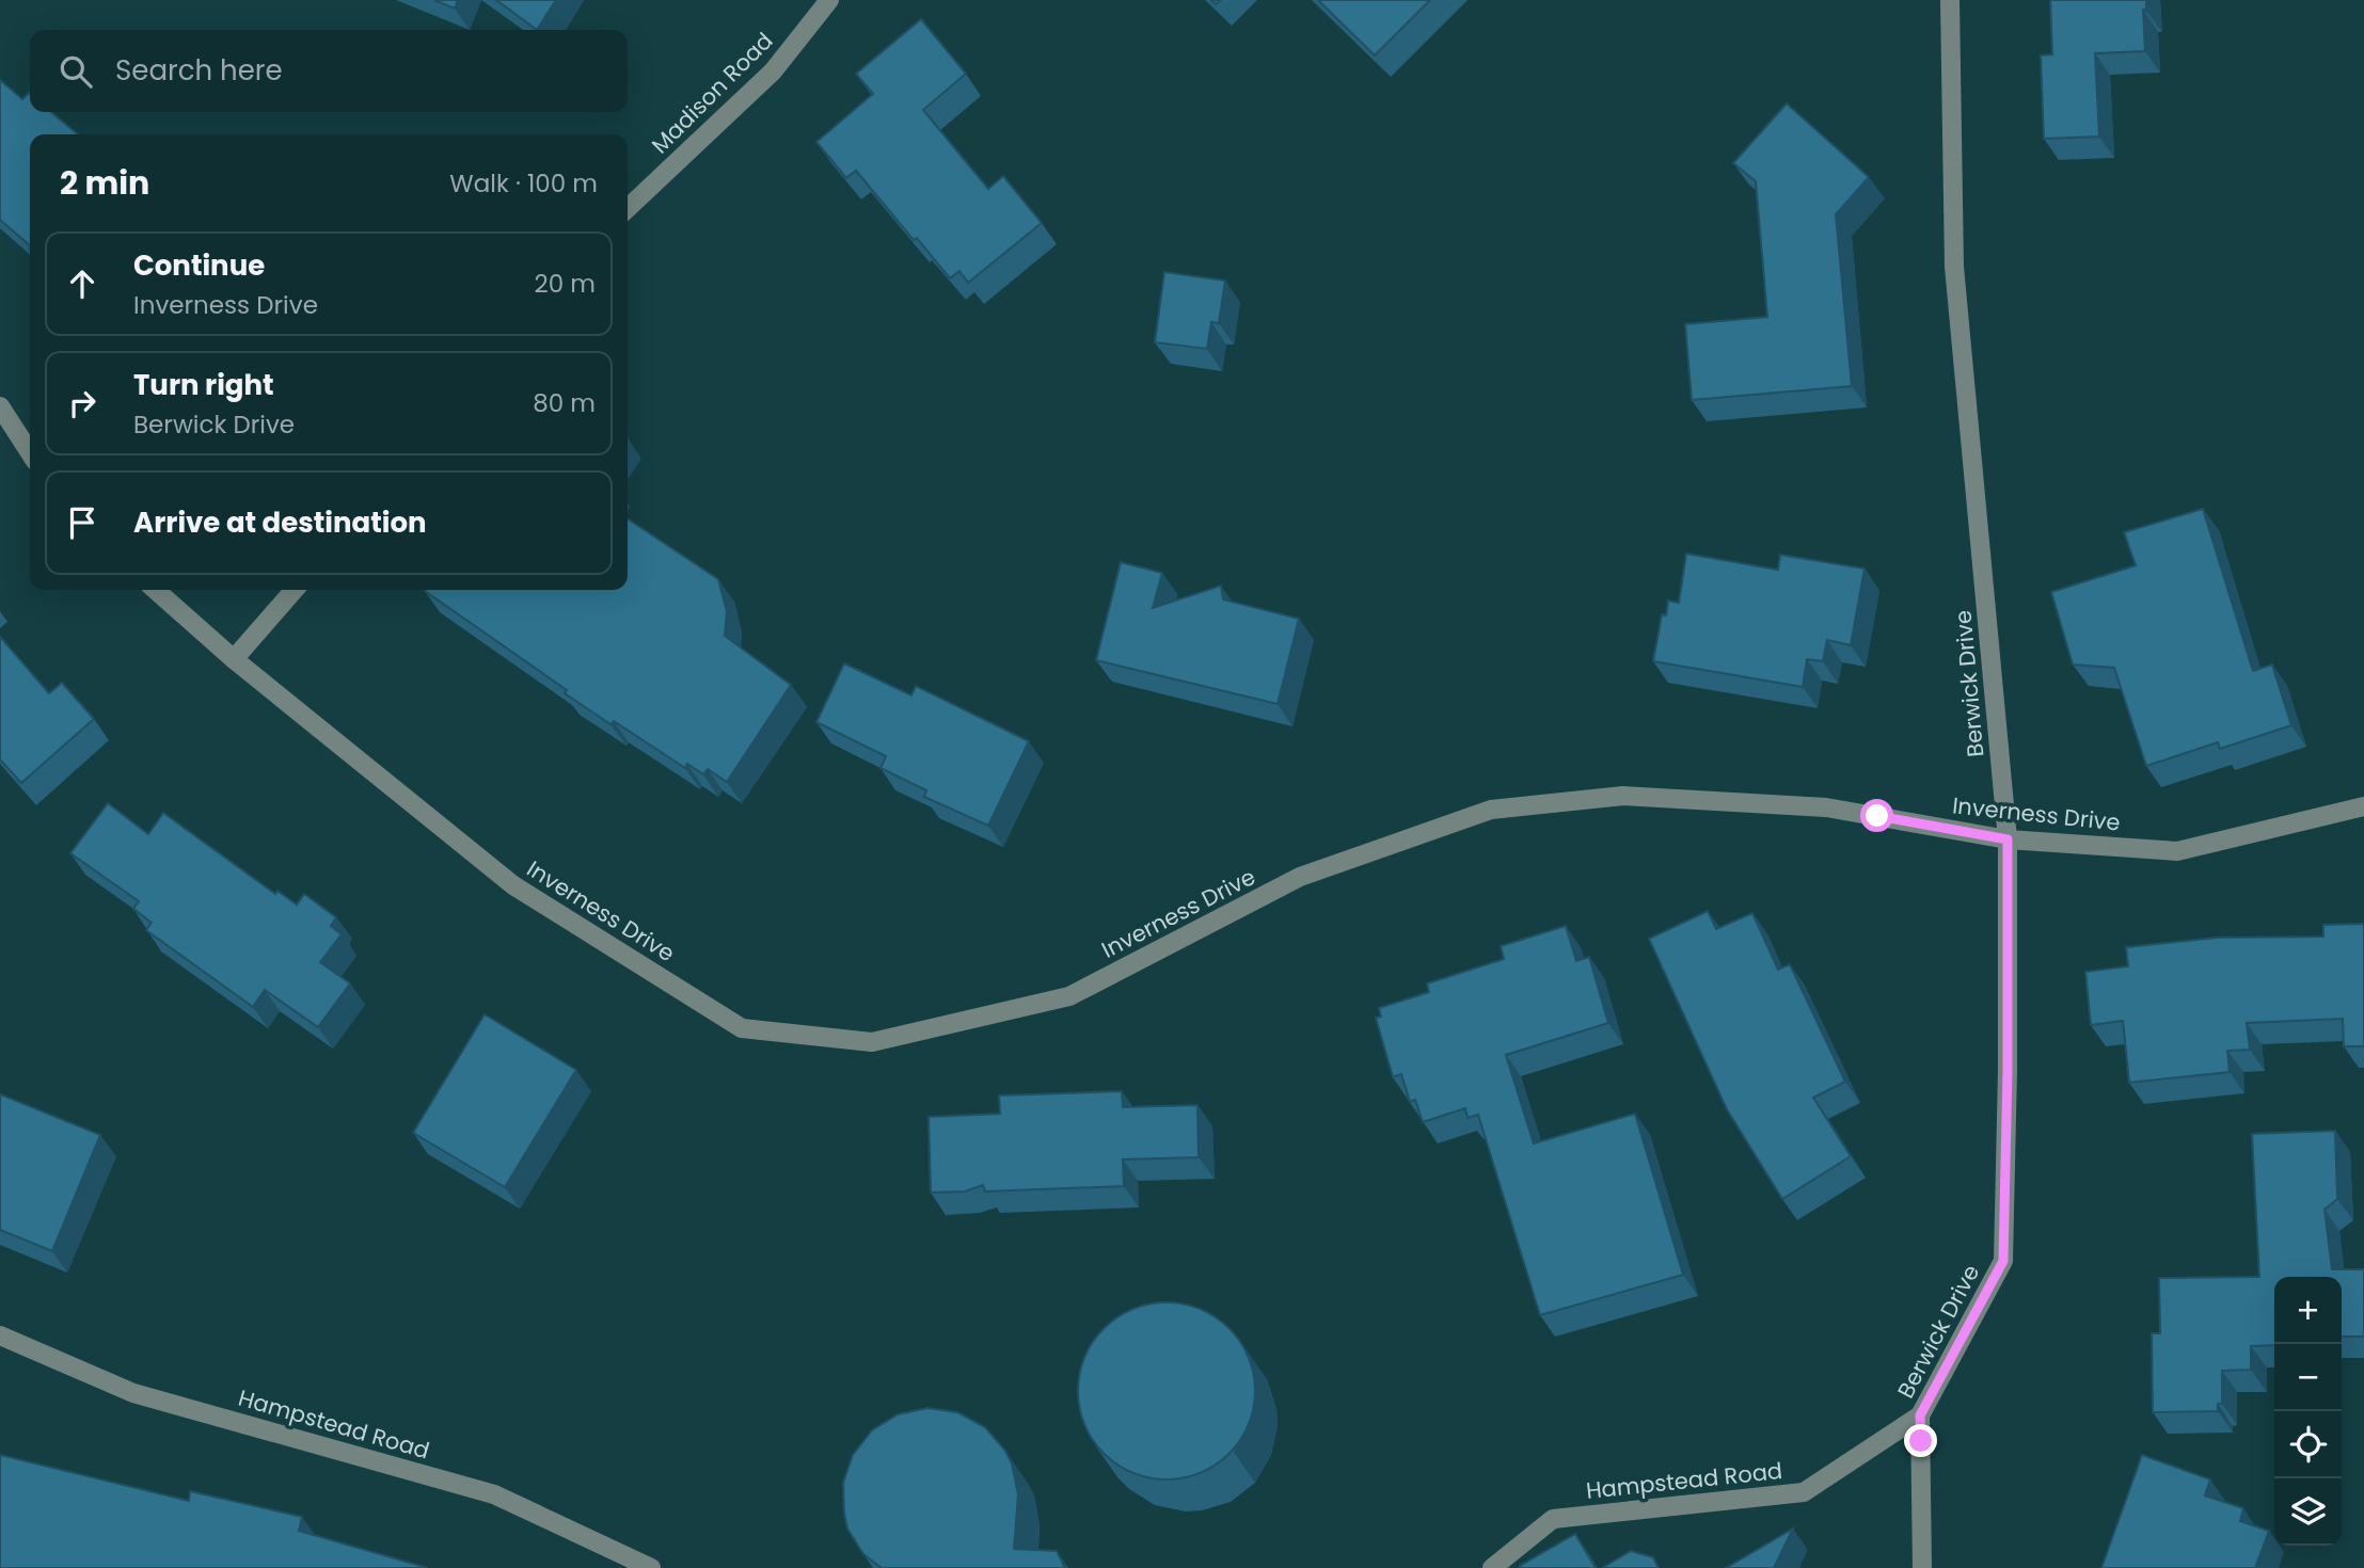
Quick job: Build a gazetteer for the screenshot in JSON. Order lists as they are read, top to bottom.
{
  "streets": {
    "street": [
      "Madison Road",
      "Berwick Drive",
      "Inverness Drive",
      "Hampstead Road"
    ]
  },
  "crossings": [
    ["Berwick Drive", "Inverness Drive"],
    ["Berwick Drive", "Hampstead Road"]
  ],
  "page": {
    "search": "Search here",
    "heading": ["2 min", "Walk · 100 m"],
    "list": [
      ["Continue", "Inverness Drive", "20 m"],
      ["Turn right", "Berwick Drive", "80 m"],
      "Arrive at destination"
    ],
    "map_buttons": ["+", "−"]
  }
}
